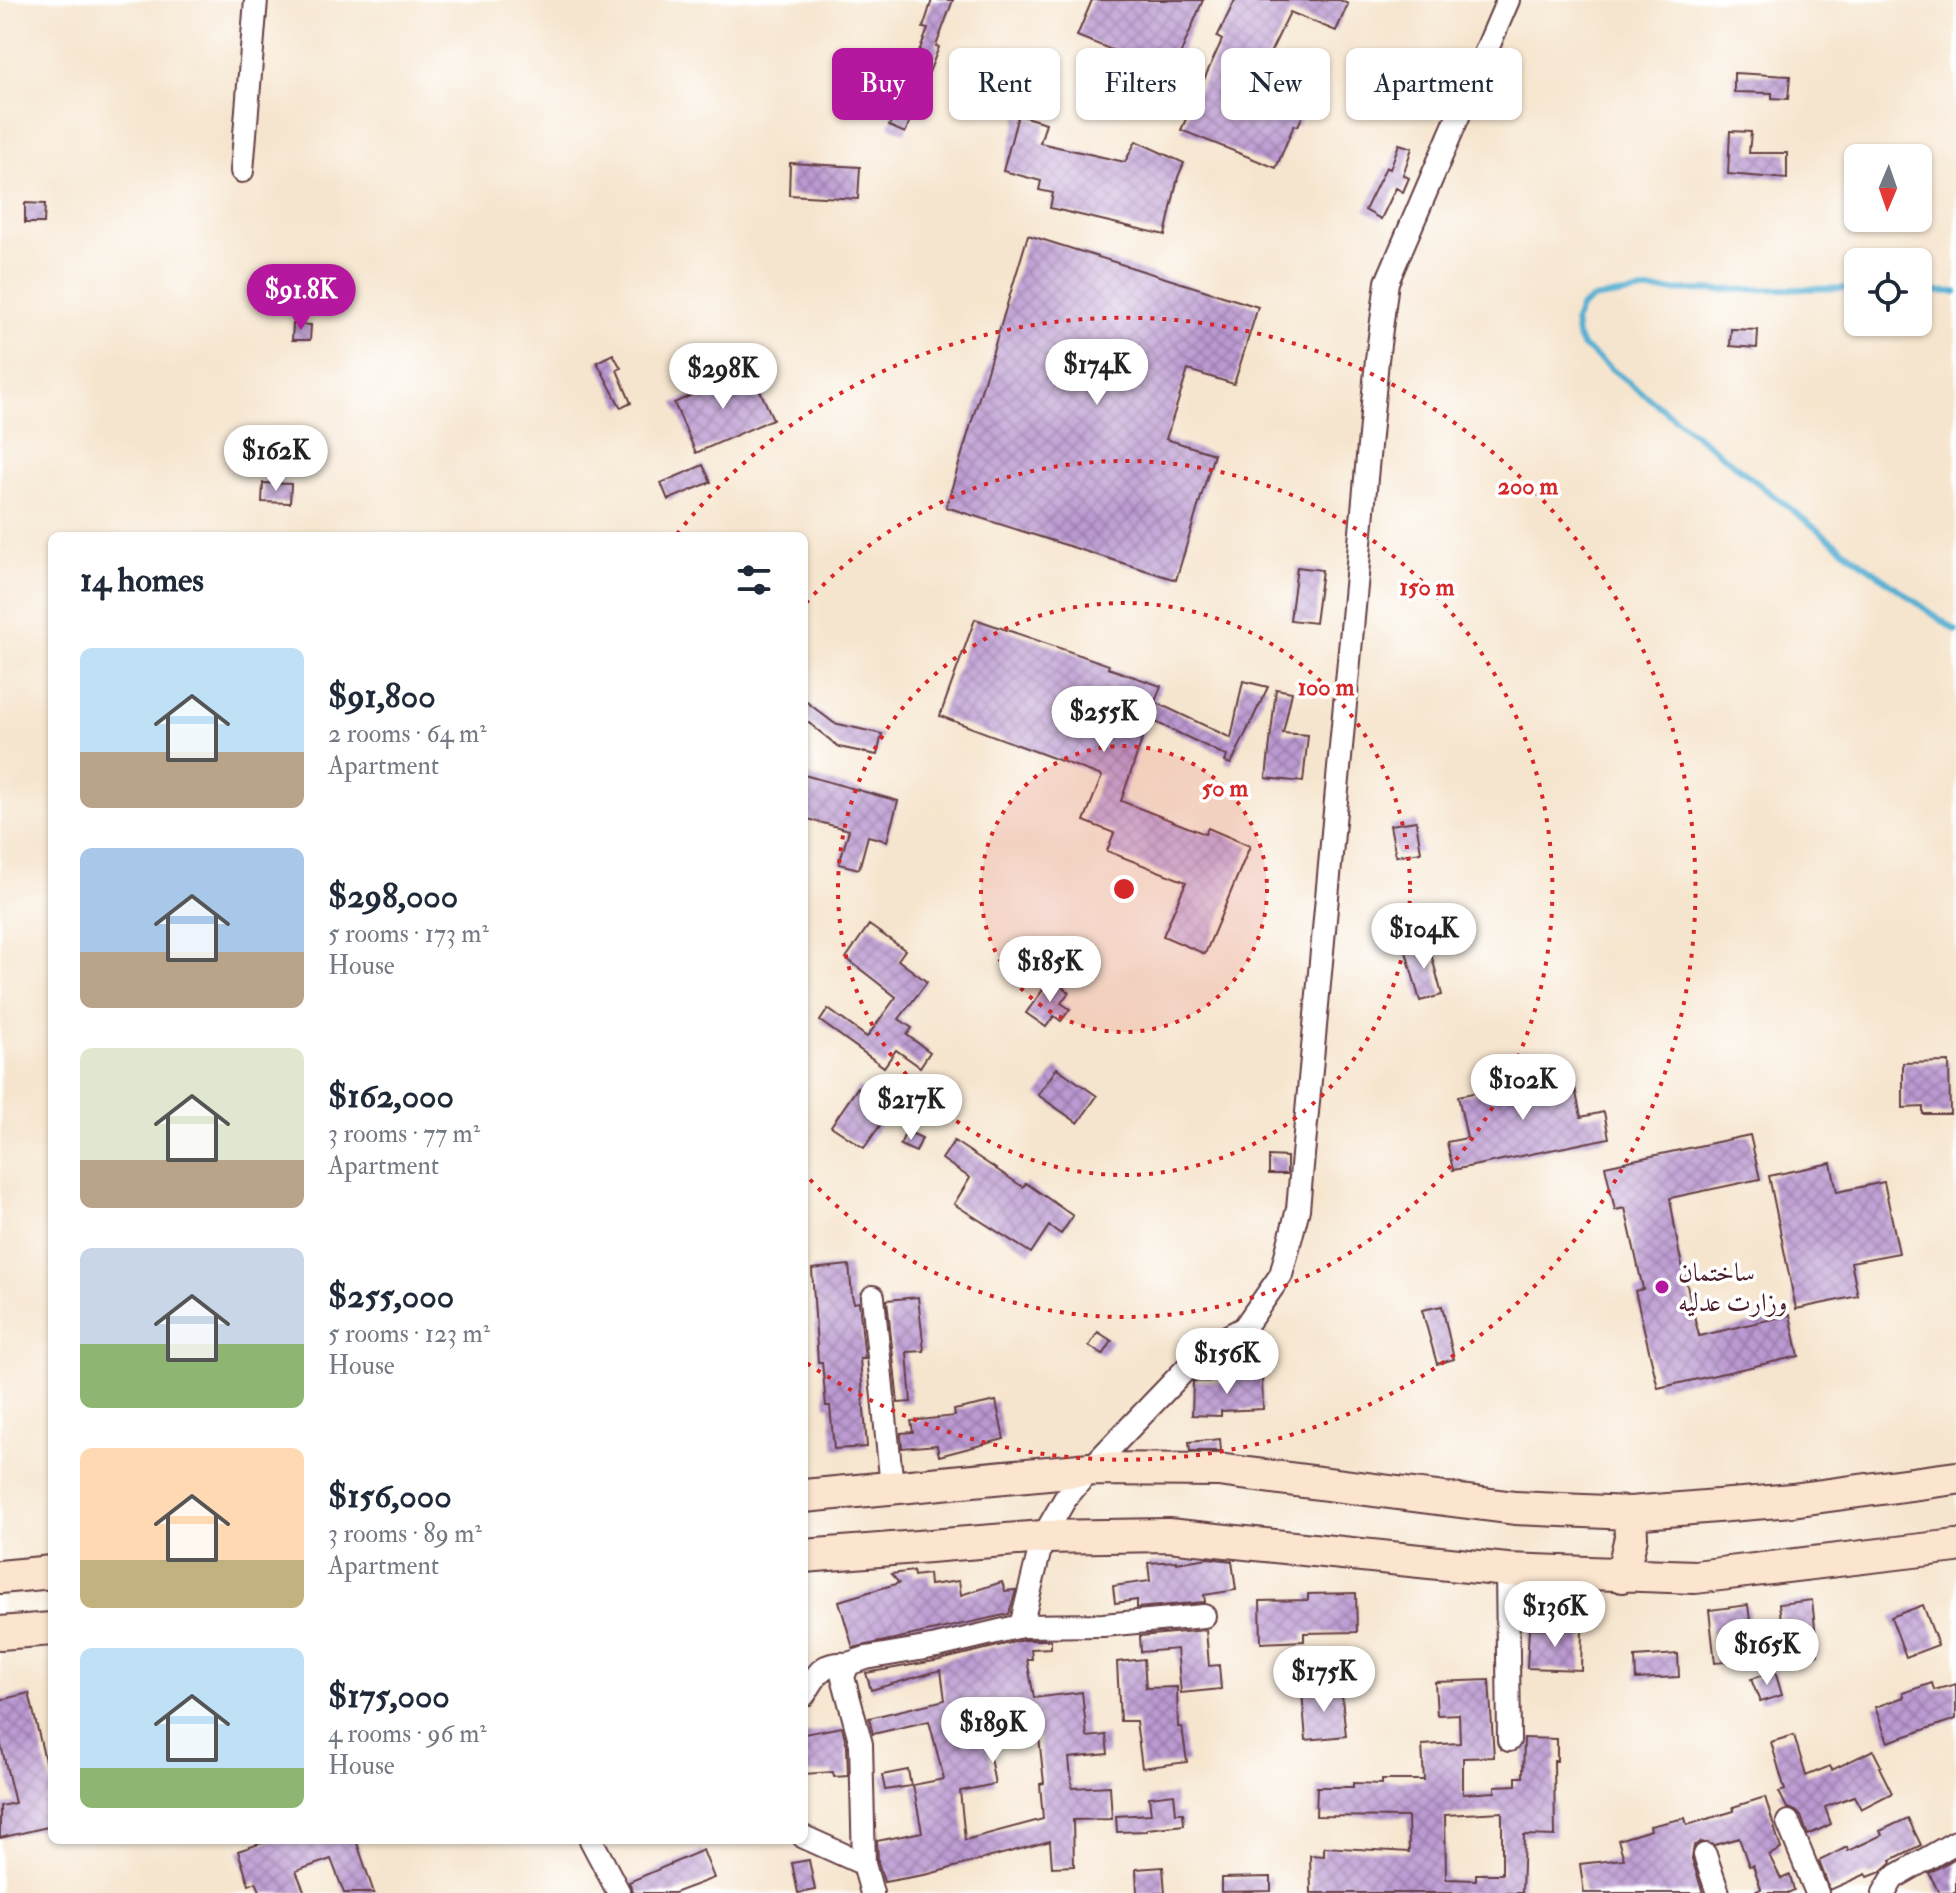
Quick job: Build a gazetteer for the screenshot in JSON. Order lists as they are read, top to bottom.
{
  "places": ["ساختمان وزارت عدلیه"],
  "north": "bottom",
  "page": {
    "chip": [
      "Buy",
      "Rent",
      "Filters",
      "New",
      "Apartment"
    ],
    "price": [
      "$91.8K",
      "$174K",
      "$298K",
      "$162K",
      "$255K",
      "$104K",
      "$185K",
      "$102K",
      "$217K",
      "$156K",
      "$136K",
      "$165K",
      "$175K",
      "$189K"
    ],
    "heading": "14 homes",
    "list": [
      {
        "name": "$91,800",
        "note": "2 rooms · 64 m² · Apartment"
      },
      {
        "name": "$298,000",
        "note": "5 rooms · 173 m² · House"
      },
      {
        "name": "$162,000",
        "note": "3 rooms · 77 m² · Apartment"
      },
      {
        "name": "$255,000",
        "note": "5 rooms · 123 m² · House"
      },
      {
        "name": "$156,000",
        "note": "3 rooms · 89 m² · Apartment"
      },
      {
        "name": "$175,000",
        "note": "4 rooms · 96 m² · House"
      }
    ]
  },
  "rings": [
    "200 m",
    "150 m",
    "100 m",
    "50 m"
  ]
}
